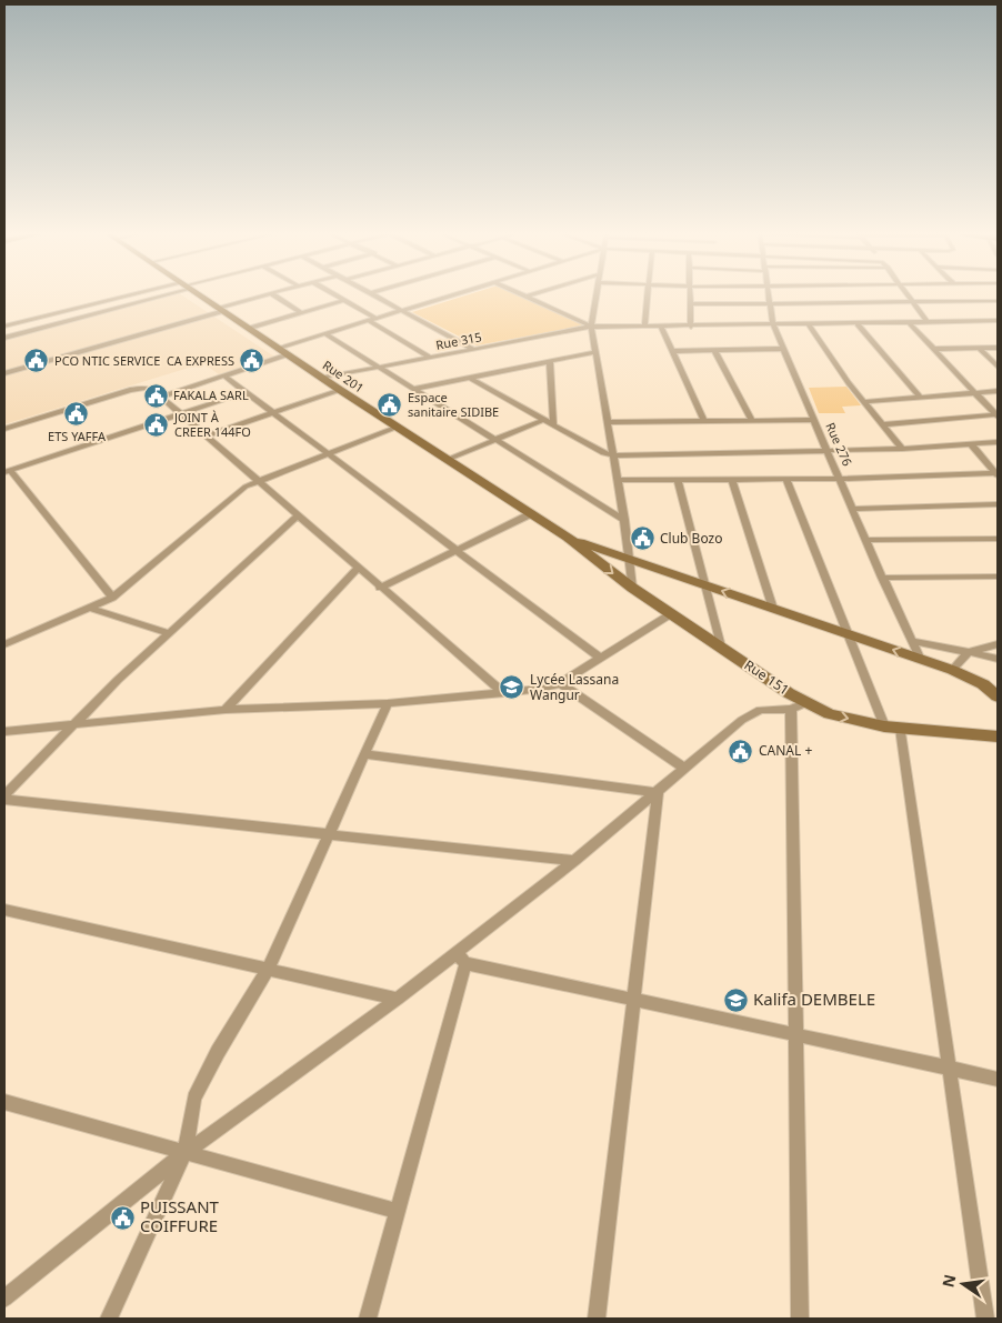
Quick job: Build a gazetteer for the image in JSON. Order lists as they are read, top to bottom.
{
  "streets": {
    "main road": ["Rue 201", "Rue 151"],
    "street": ["Rue 315", "Rue 276"]
  },
  "crossings": [
    ["Rue 315", "Rue 201"],
    ["Rue 315", "Rue 276"],
    ["Rue 201", "Rue 151"]
  ],
  "places": {
    "public building": [
      "PCO NTIC SERVICE",
      "CA EXPRESS",
      "FAKALA SARL",
      "Espace sanitaire SIDIBE",
      "ETS YAFFA",
      "JOINT À CREER 144FO",
      "Club Bozo",
      "CANAL +",
      "PUISSANT COIFFURE"
    ],
    "school or university": ["Lycée Lassana Wangur", "Kalifa DEMBELE"]
  },
  "north": "left"
}
